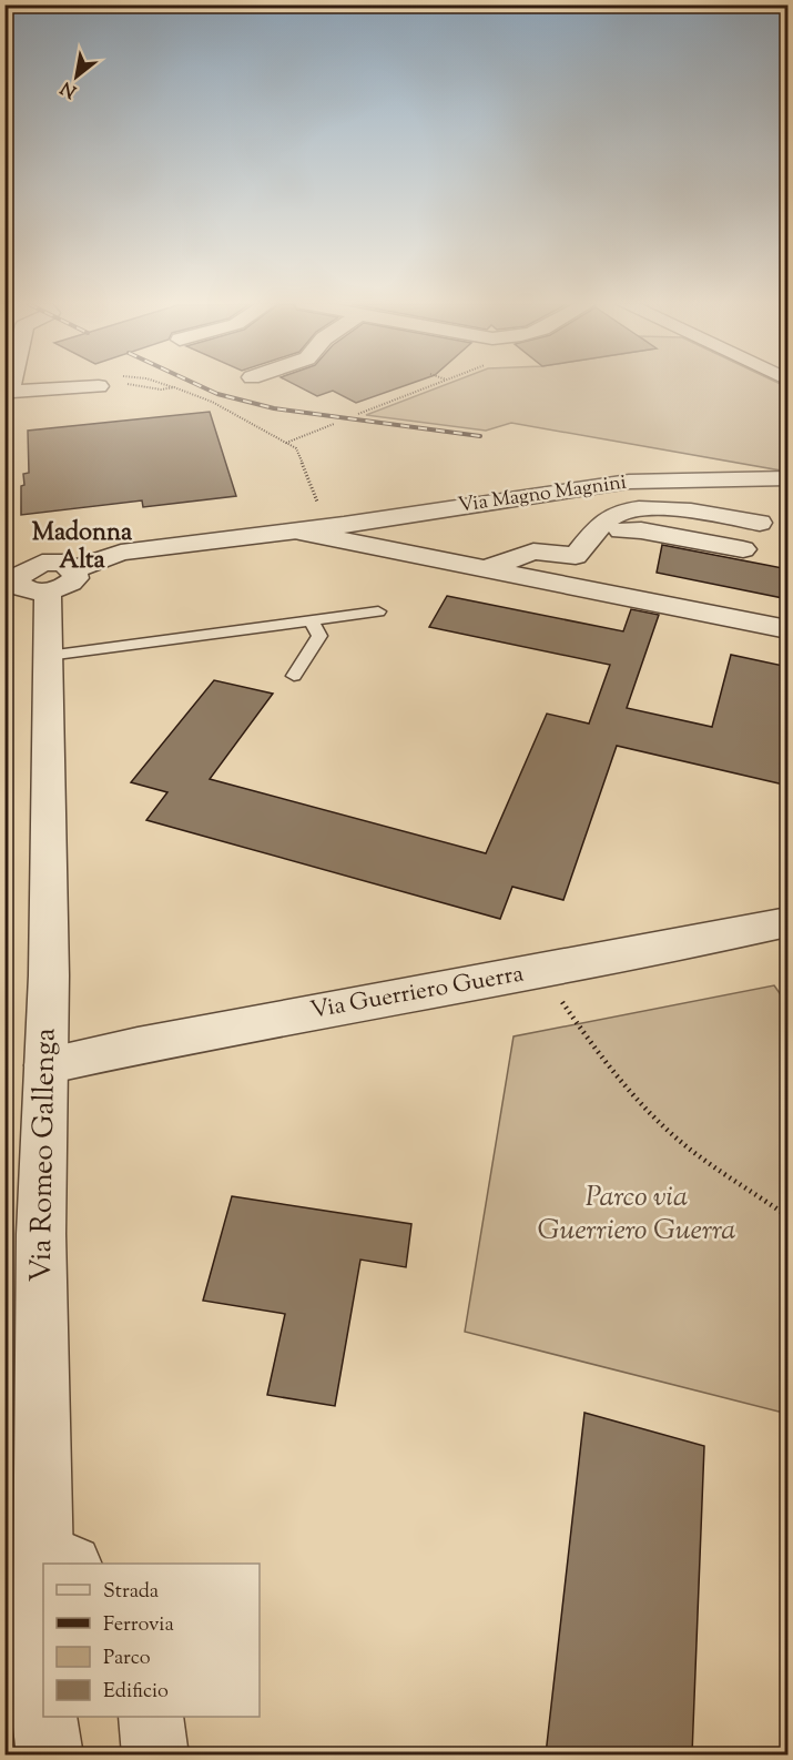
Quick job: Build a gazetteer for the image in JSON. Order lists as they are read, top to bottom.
{
  "streets": {
    "street": ["Via Magno Magnini", "Via Guerriero Guerra", "Via Romeo Gallenga"]
  },
  "crossings": [
    ["Via Magno Magnini", "Via Romeo Gallenga"],
    ["Via Guerriero Guerra", "Via Romeo Gallenga"]
  ],
  "districts": ["Madonna Alta"],
  "parks": ["Parco via Guerriero Guerra"],
  "legend": [
    "Strada",
    "Ferrovia",
    "Parco",
    "Edificio"
  ],
  "north": "bottom left"
}
